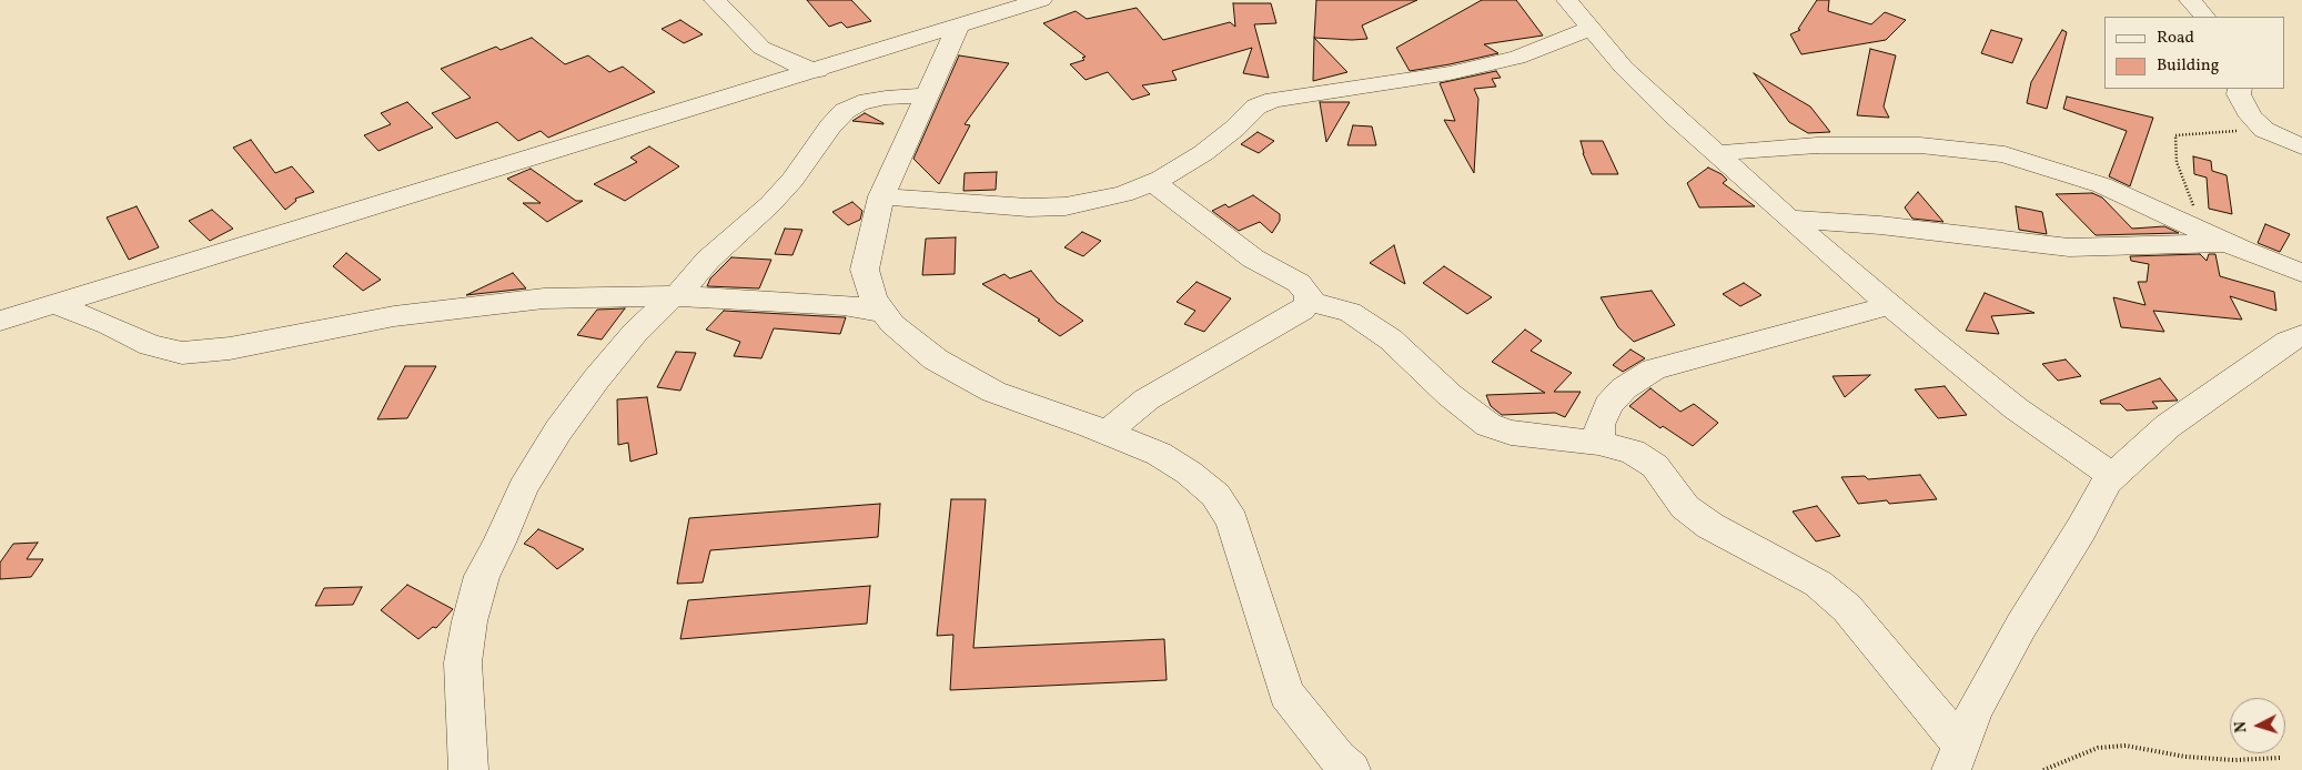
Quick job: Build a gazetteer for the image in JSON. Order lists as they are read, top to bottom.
{
  "legend": ["Road", "Building"],
  "north": "left"
}
